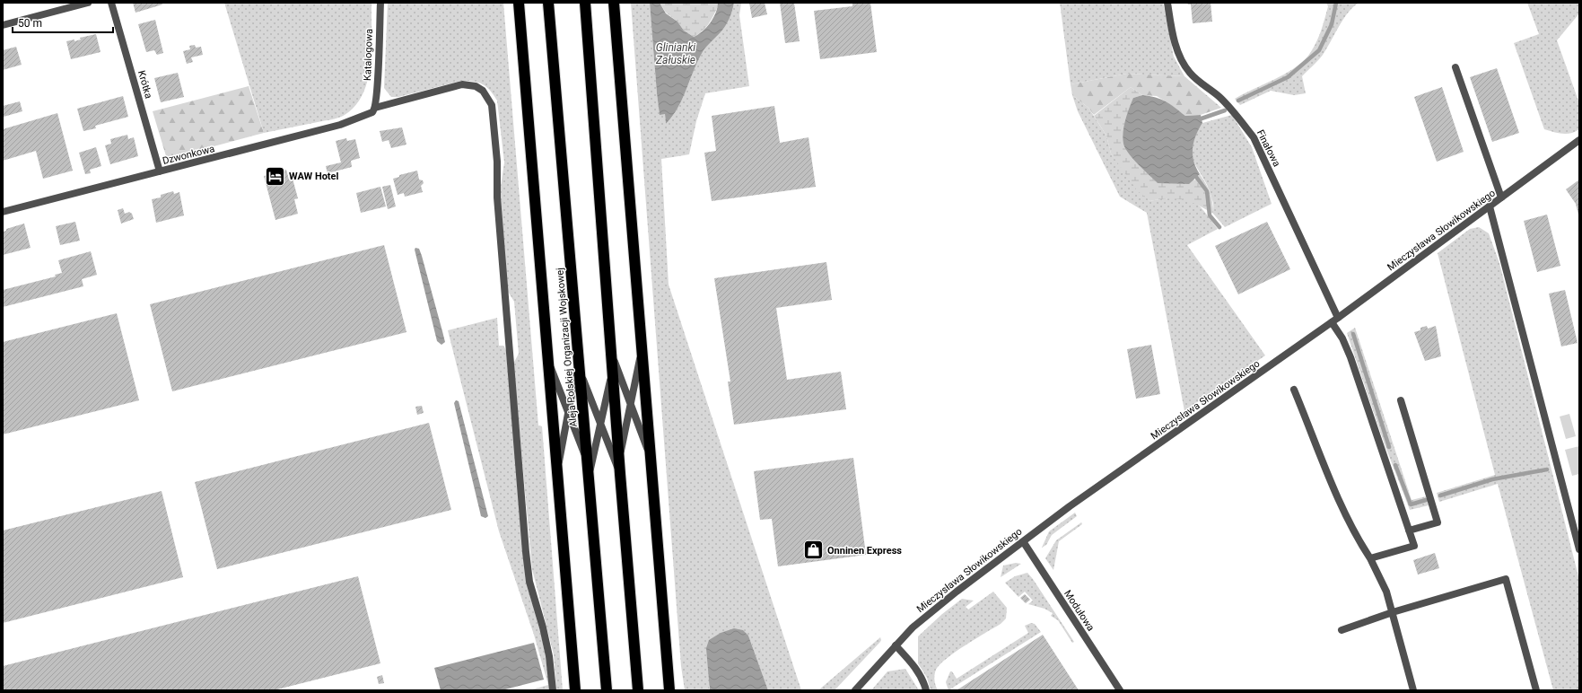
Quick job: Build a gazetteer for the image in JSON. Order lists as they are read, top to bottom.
{
  "streets": {
    "highway": ["Aleja Polskiej Organizacji Wojskowej"],
    "street": [
      "Katalogowa",
      "Krótka",
      "Finałowa",
      "Dzwonkowa",
      "Mieczysława Słowikowskiego",
      "Modułowa"
    ]
  },
  "crossings": [
    ["Katalogowa", "Dzwonkowa"],
    ["Krótka", "Dzwonkowa"],
    ["Finałowa", "Mieczysława Słowikowskiego"],
    ["Mieczysława Słowikowskiego", "Modułowa"]
  ],
  "water": ["Glinianki Załuskie"],
  "places": {
    "hotel": ["WAW Hotel"],
    "shop": ["Onninen Express"]
  },
  "scale_bar": "50 m"
}
